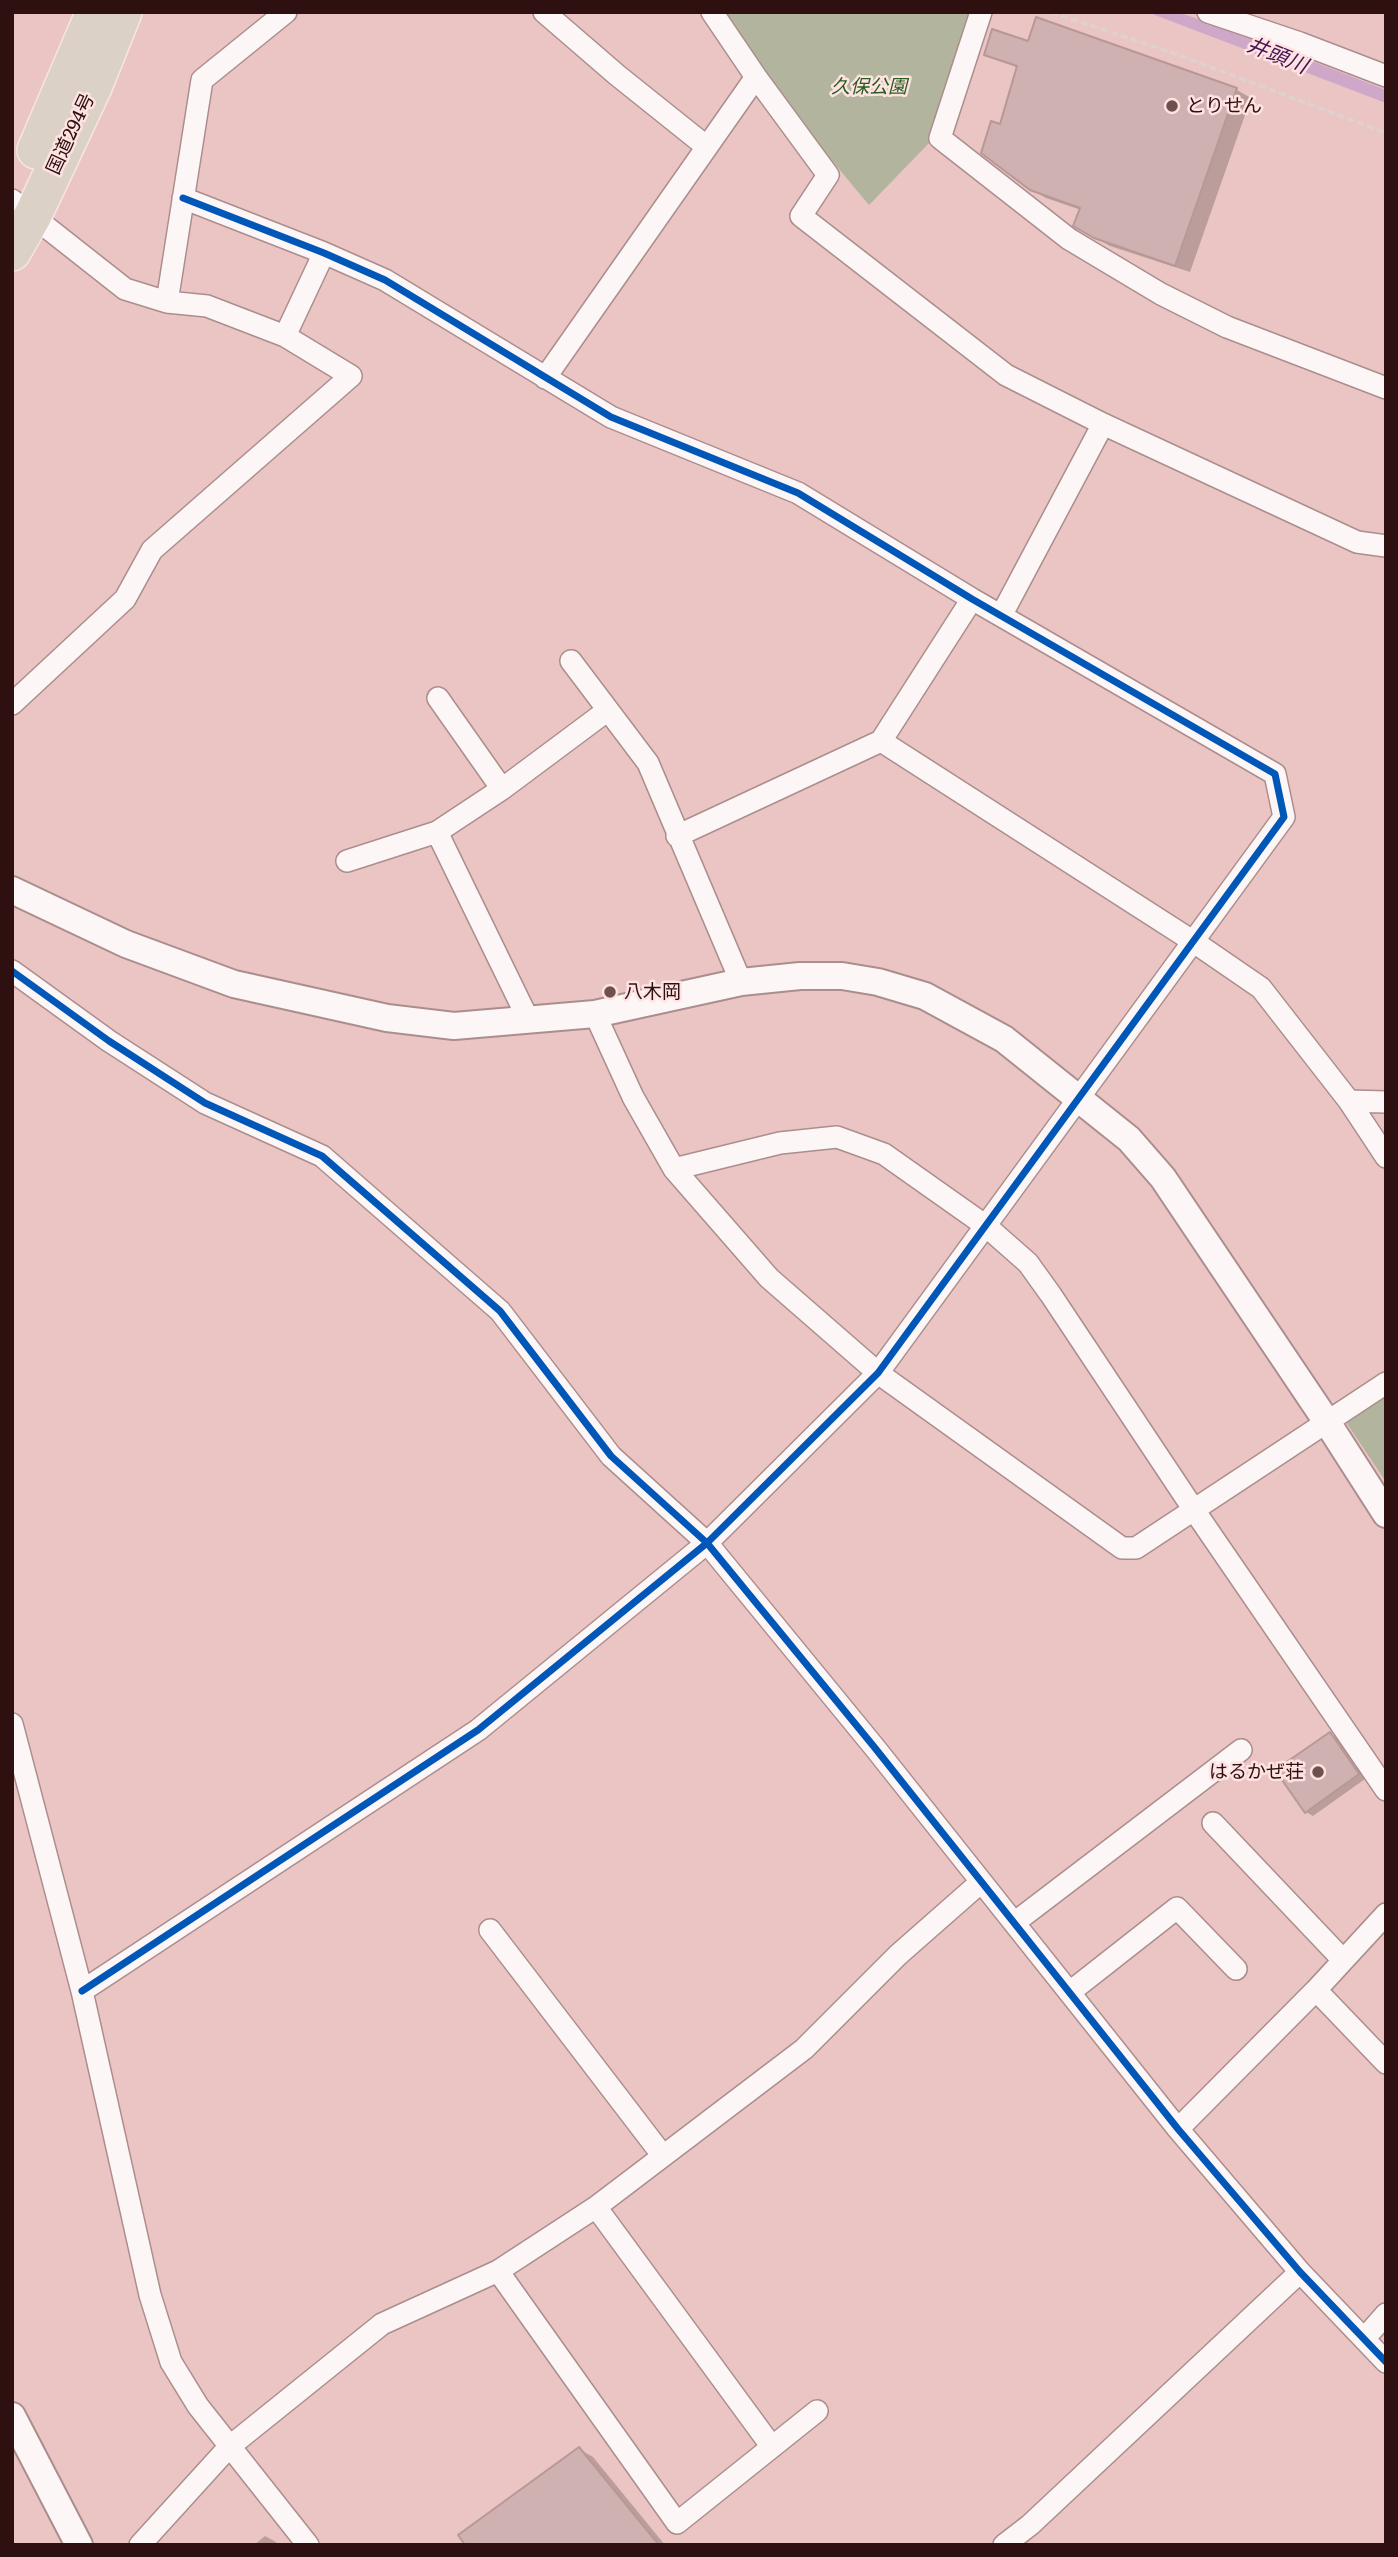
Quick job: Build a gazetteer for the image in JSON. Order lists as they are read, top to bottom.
{
  "streets": {
    "highway": ["国道294号"]
  },
  "water": ["井頭川"],
  "parks": ["久保公園"],
  "places": ["とりせん", "八木岡", "はるかぜ荘"]
}
